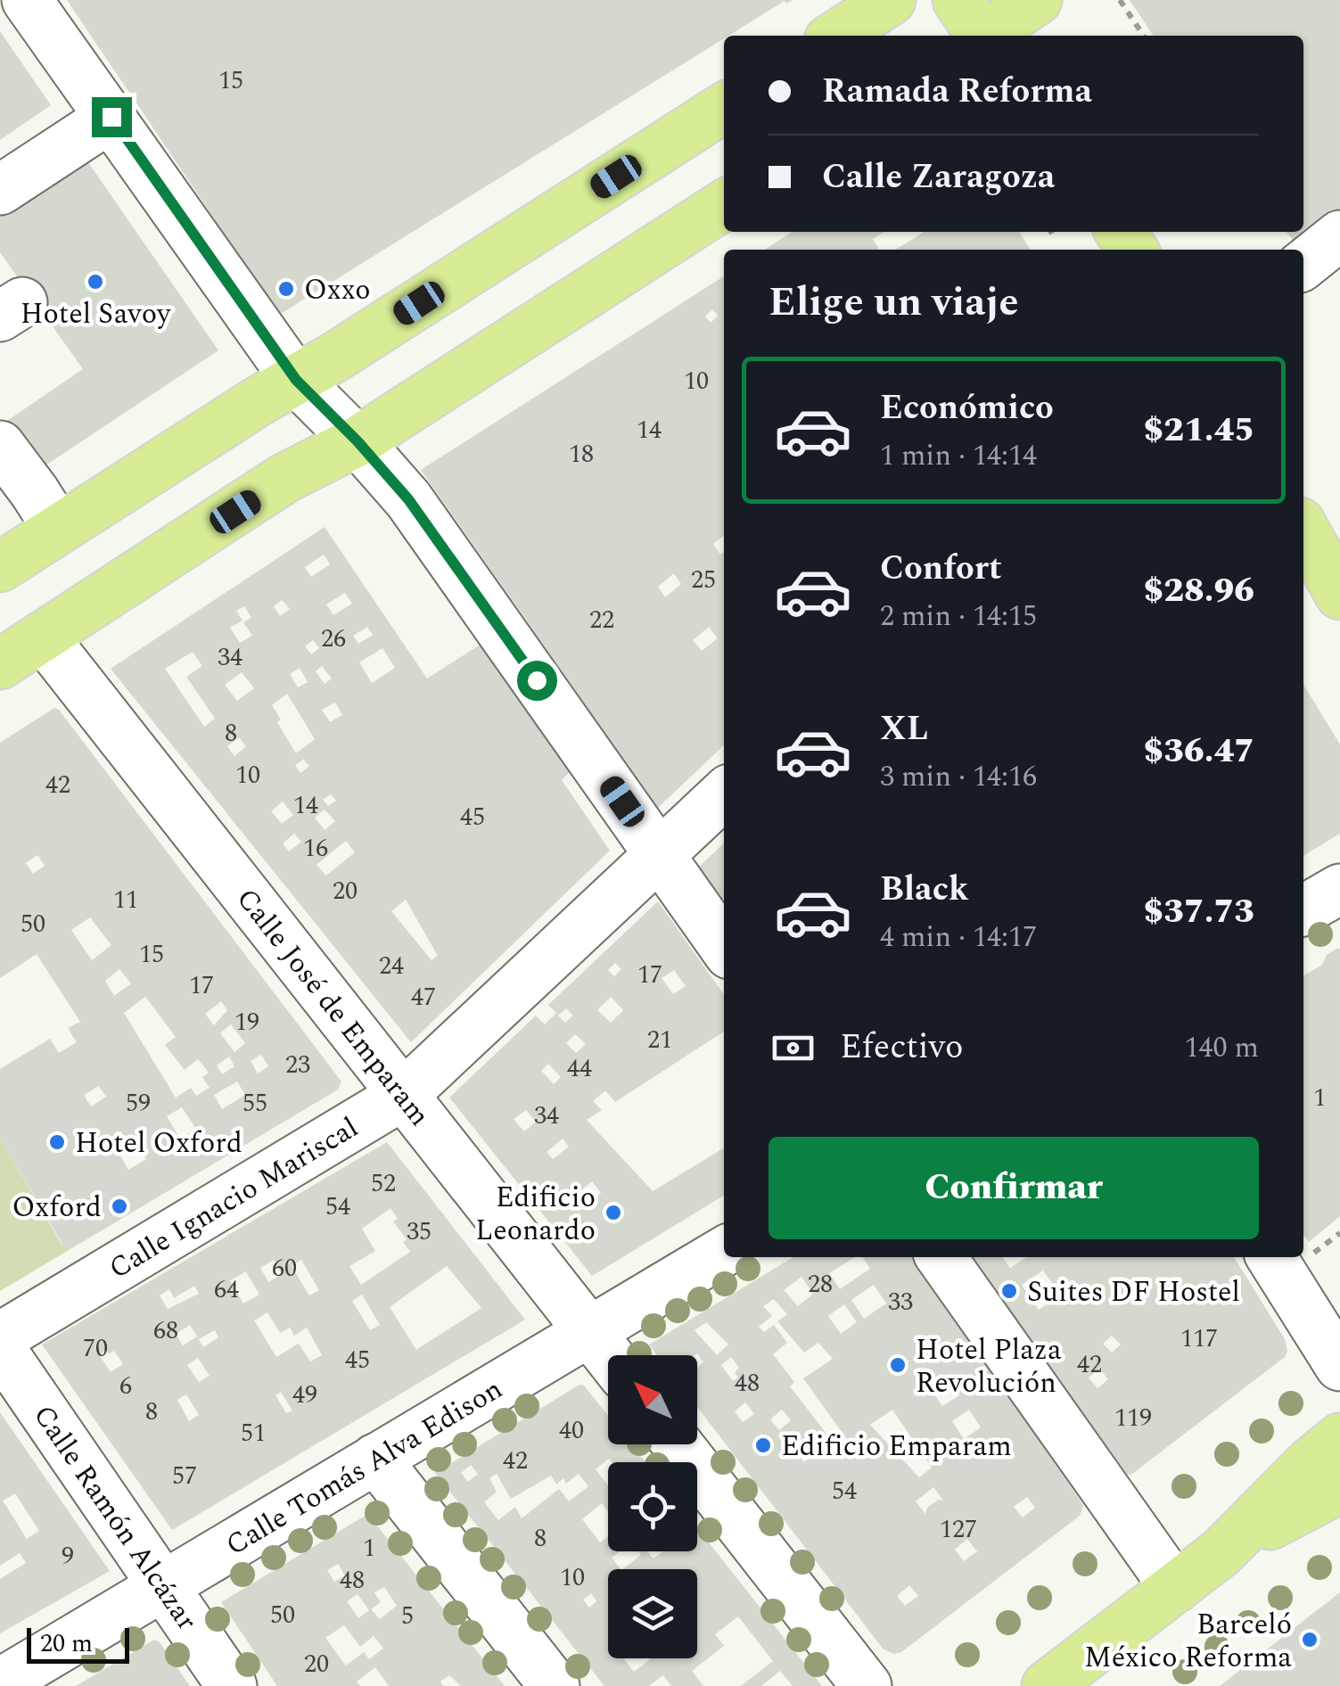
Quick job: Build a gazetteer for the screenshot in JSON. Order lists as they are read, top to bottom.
{
  "streets": {
    "street": [
      "Calle José de Emparam",
      "Calle Ignacio Mariscal",
      "Calle Tomás Alva Edison",
      "Calle Ramón Alcázar"
    ]
  },
  "crossings": [
    ["Calle José de Emparam", "Calle Ignacio Mariscal"],
    ["Calle José de Emparam", "Calle Tomás Alva Edison"],
    ["Calle Tomás Alva Edison", "Calle Ramón Alcázar"]
  ],
  "places": [
    "Hotel Savoy",
    "Oxxo",
    "Hotel Oxford",
    "Oxford",
    "Edificio Leonardo",
    "Suites DF Hostel",
    "Hotel Plaza Revolución",
    "Edificio Emparam",
    "Barceló México Reforma"
  ],
  "house_numbers": [
    "15",
    "10",
    "14",
    "18",
    "25",
    "22",
    "26",
    "34",
    "8",
    "10",
    "42",
    "14",
    "45",
    "16",
    "20",
    "11",
    "50",
    "15",
    "24",
    "17",
    "17",
    "47",
    "19",
    "21",
    "23",
    "44",
    "1",
    "59",
    "55",
    "34",
    "52",
    "54",
    "35",
    "60",
    "28",
    "64",
    "33",
    "68",
    "117",
    "70",
    "45",
    "42",
    "48",
    "6",
    "49",
    "8",
    "119",
    "40",
    "51",
    "42",
    "57",
    "54",
    "127",
    "8",
    "1",
    "9",
    "10",
    "48",
    "50",
    "5",
    "20"
  ],
  "scale_bar": "20 m",
  "north": "top left",
  "page": {
    "banner": ["Ramada Reforma", "Calle Zaragoza"],
    "heading": "Elige un viaje",
    "list": [
      {
        "name": "Económico",
        "note": "1 min · 14:14",
        "value": "$21.45"
      },
      {
        "name": "Confort",
        "note": "2 min · 14:15",
        "value": "$28.96"
      },
      {
        "name": "XL",
        "note": "3 min · 14:16",
        "value": "$36.47"
      },
      {
        "name": "Black",
        "note": "4 min · 14:17",
        "value": "$37.73"
      }
    ],
    "pay": ["Efectivo", "140 m"],
    "buttons": "Confirmar",
    "scale": "20 m"
  }
}
